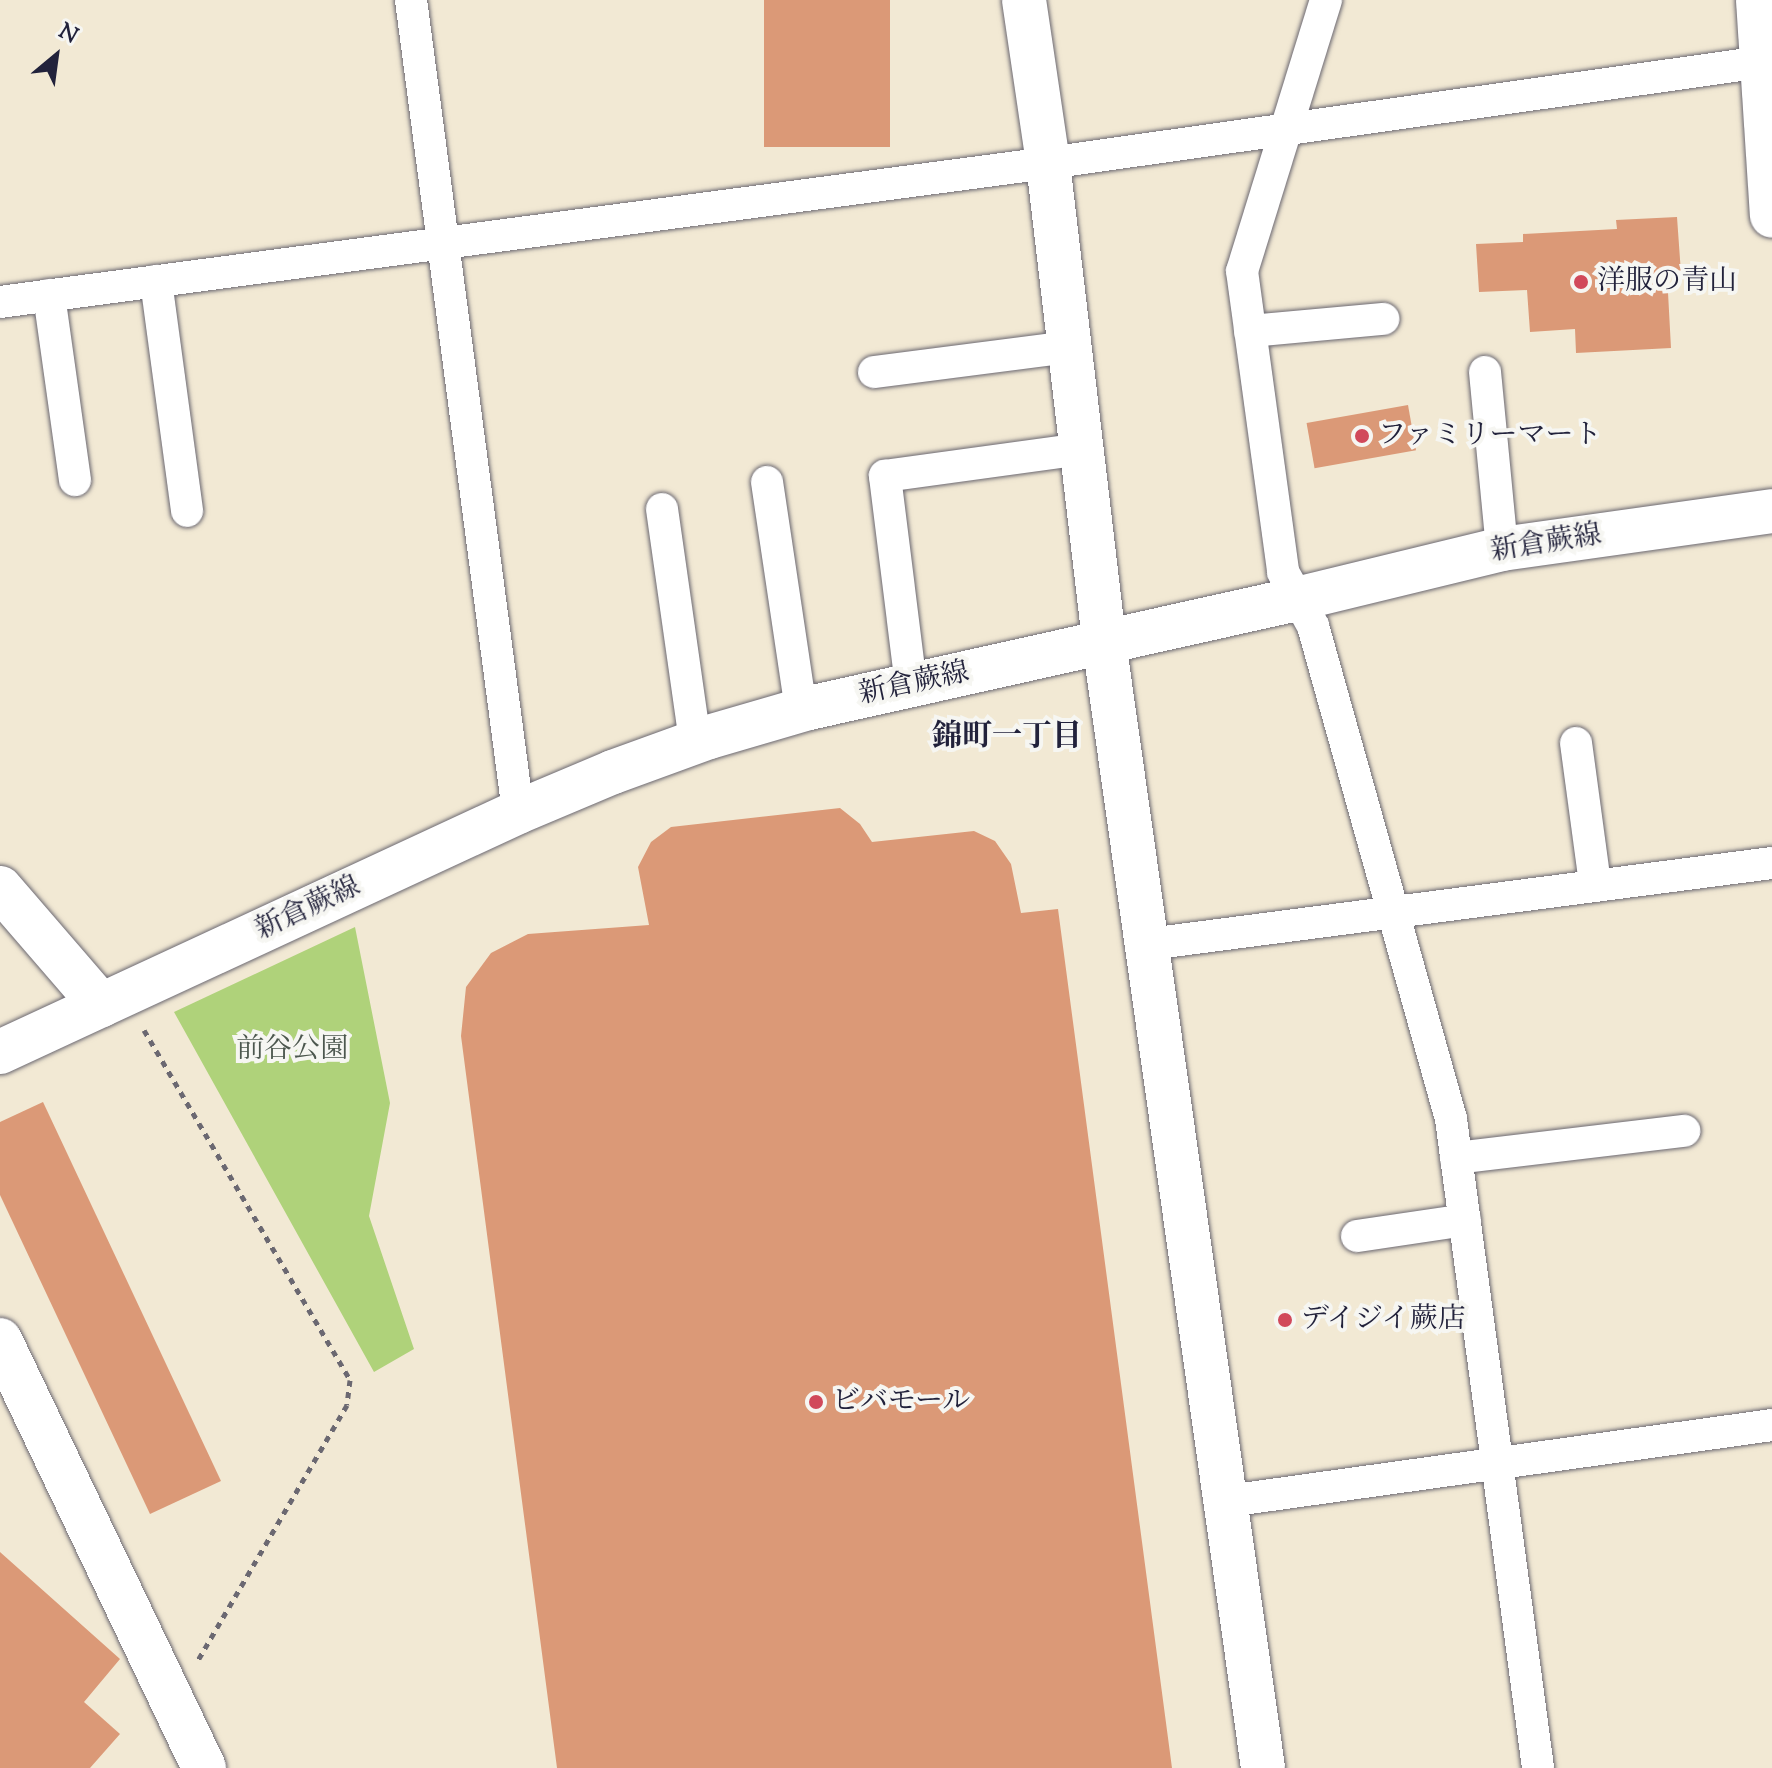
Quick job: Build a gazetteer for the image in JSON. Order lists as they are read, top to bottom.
{
  "streets": {
    "main road": ["新倉蕨線"]
  },
  "districts": ["錦町一丁目"],
  "parks": ["前谷公園"],
  "places": [
    "洋服の青山",
    "ファミリーマート",
    "デイジイ蕨店",
    "ビバモール"
  ],
  "north": "top right"
}
